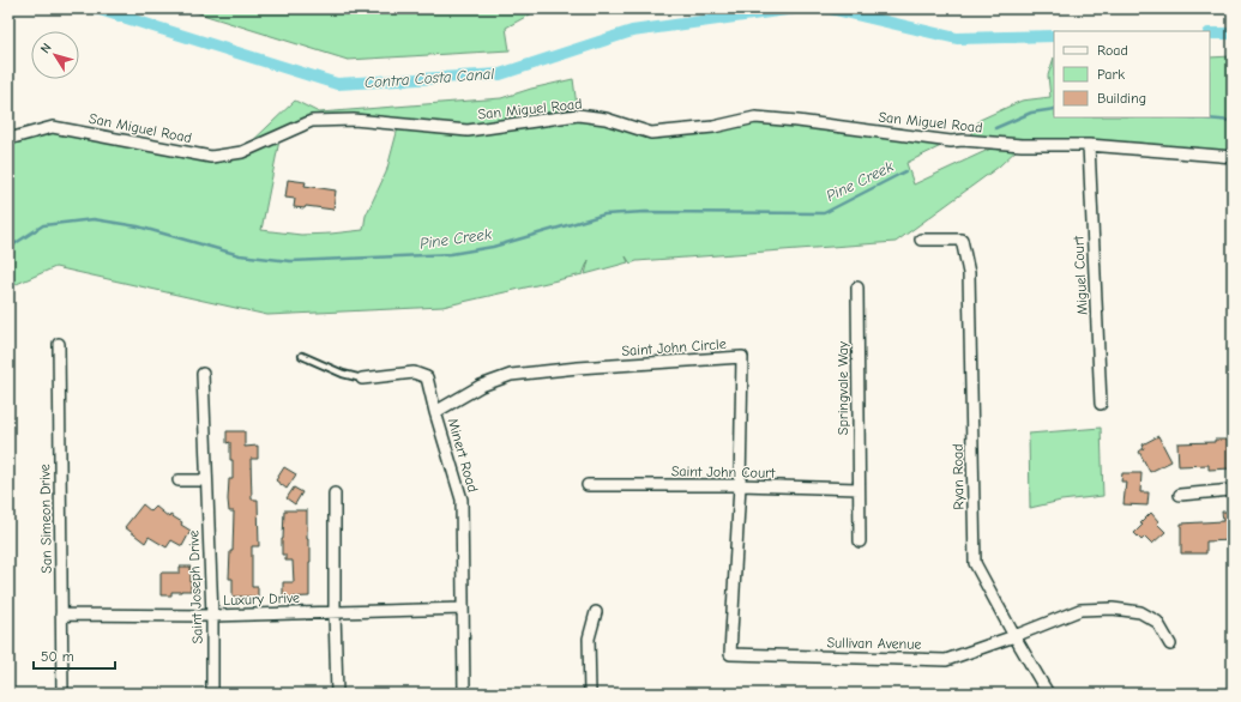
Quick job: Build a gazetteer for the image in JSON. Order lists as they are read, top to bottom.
{
  "streets": {
    "street": [
      "San Miguel Road",
      "Miguel Court",
      "Saint John Circle",
      "Springvale Way",
      "Minert Road",
      "Saint John Court",
      "Ryan Road",
      "San Simeon Drive",
      "Saint Joseph Drive",
      "Luxury Drive",
      "Sullivan Avenue"
    ]
  },
  "crossings": [
    ["San Miguel Road", "Miguel Court"],
    ["Saint John Circle", "Minert Road"],
    ["Saint John Circle", "Saint John Court"],
    ["Saint John Circle", "Sullivan Avenue"],
    ["Springvale Way", "Saint John Court"],
    ["Minert Road", "Luxury Drive"],
    ["Ryan Road", "Sullivan Avenue"],
    ["San Simeon Drive", "Luxury Drive"],
    ["Saint Joseph Drive", "Luxury Drive"]
  ],
  "water": ["Contra Costa Canal", "Pine Creek"],
  "legend": ["Road", "Park", "Building"],
  "scale_bar": "50 m",
  "north": "top left"
}
